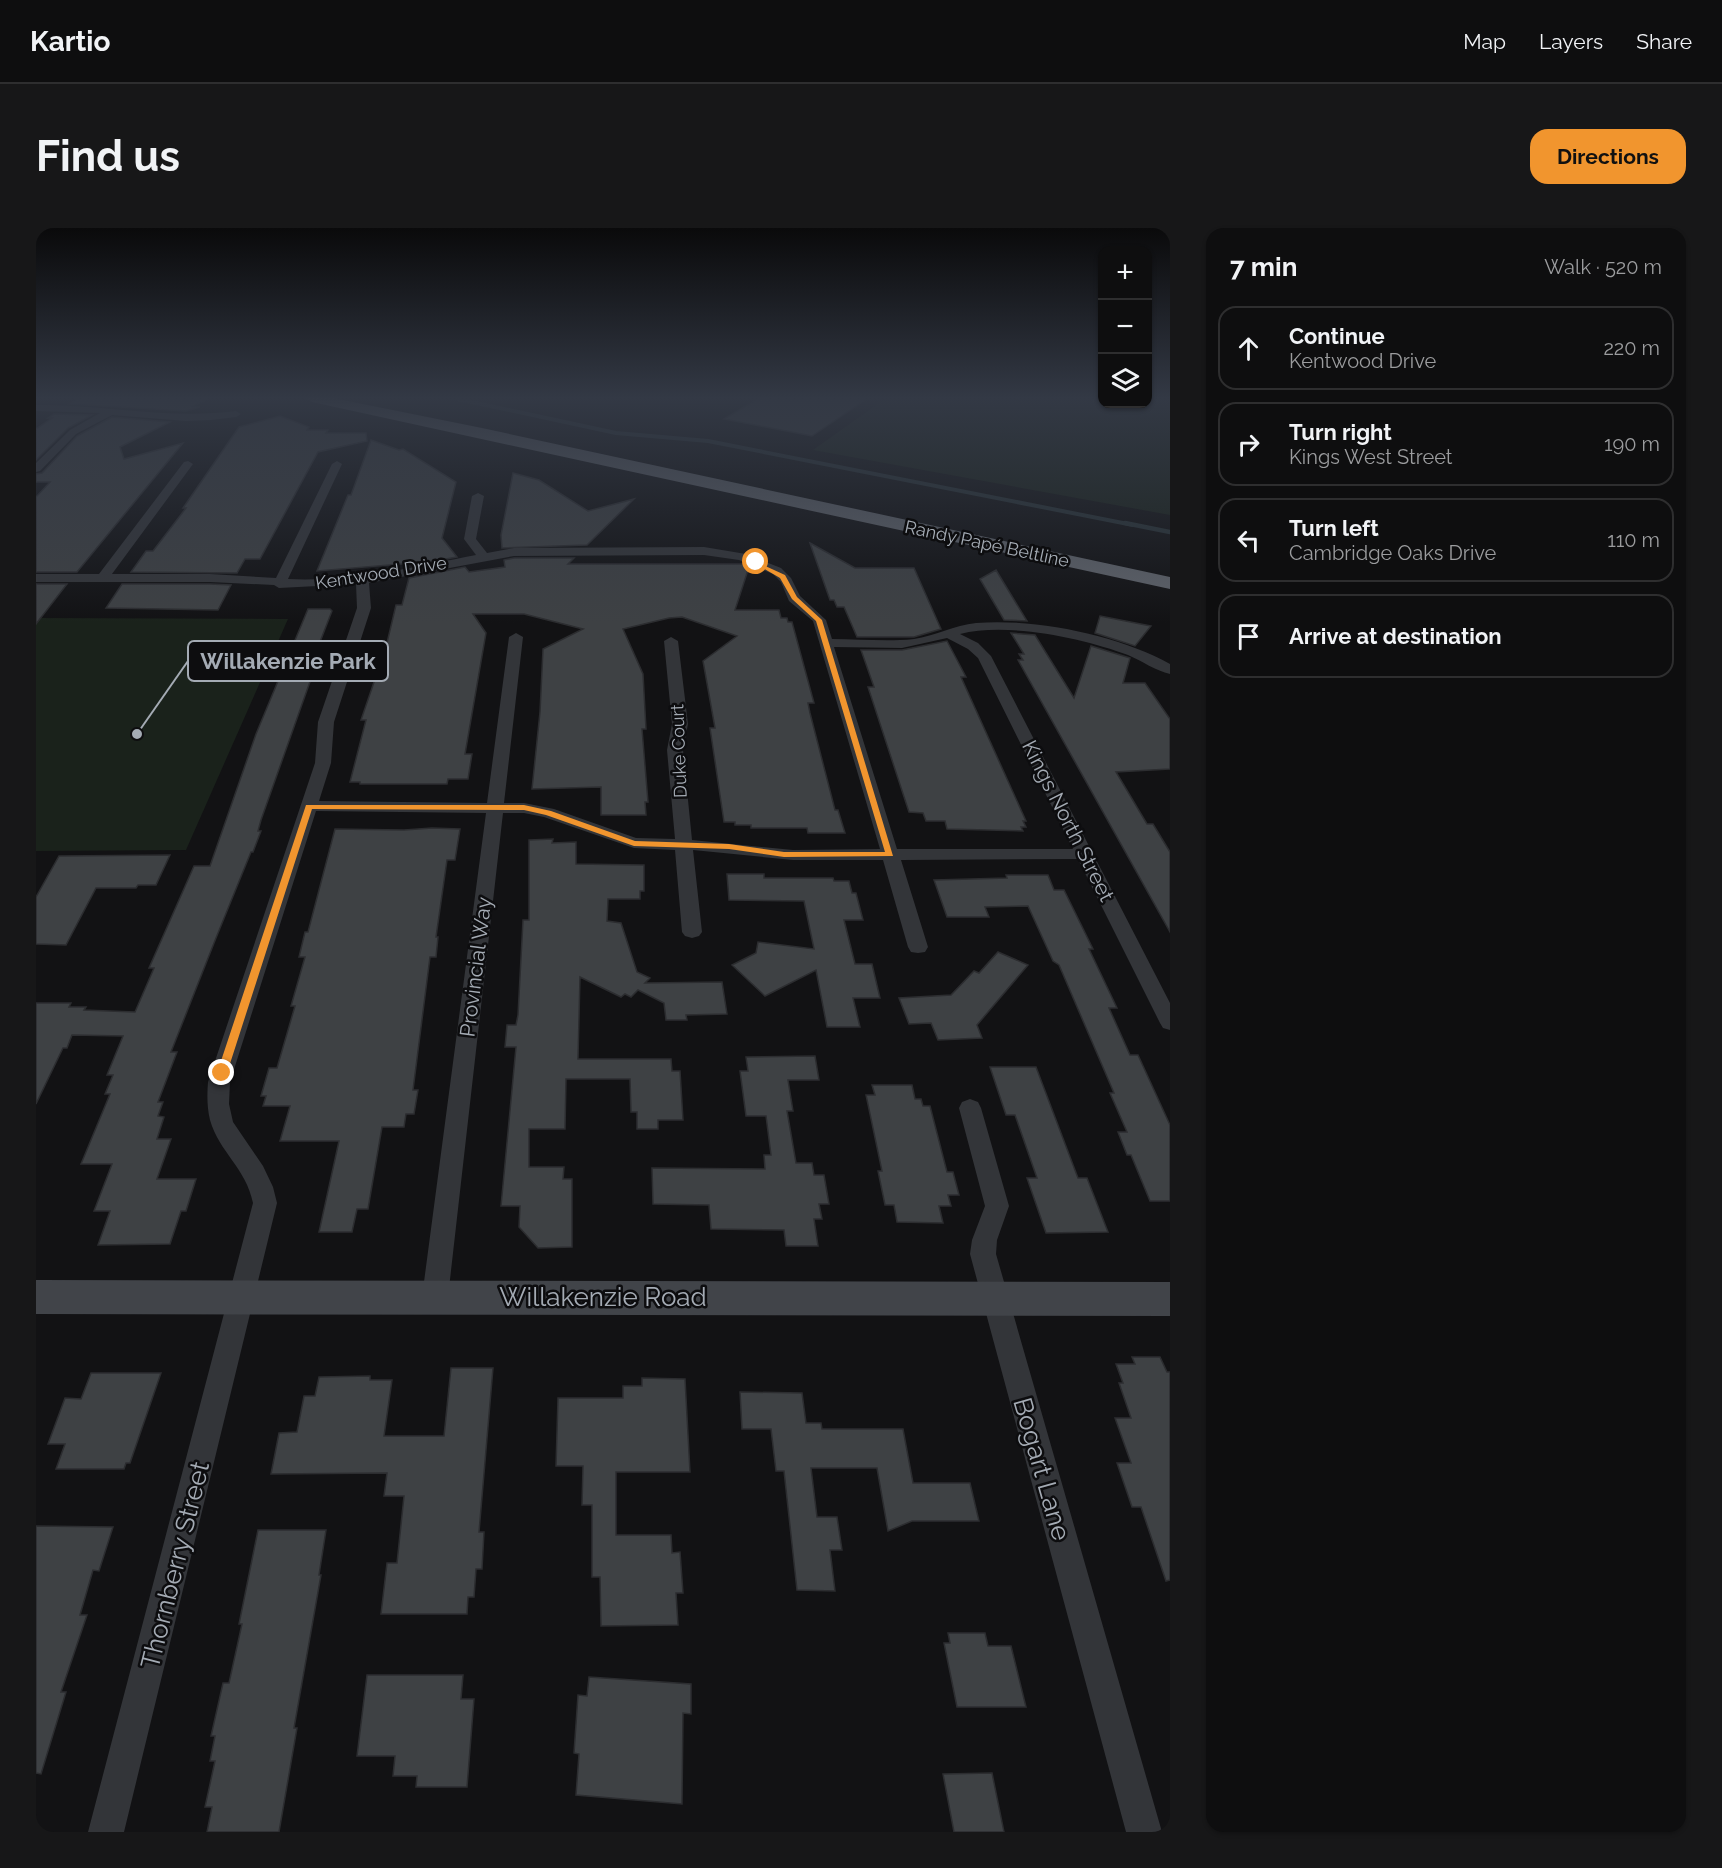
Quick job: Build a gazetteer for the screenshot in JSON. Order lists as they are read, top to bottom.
{
  "streets": {
    "highway": ["Randy Papé Beltline"],
    "street": [
      "Kentwood Drive",
      "Duke Court",
      "Kings North Street",
      "Provincial Way",
      "Willakenzie Road",
      "Bogart Lane",
      "Thornberry Street"
    ]
  },
  "crossings": [
    ["Kentwood Drive", "Thornberry Street"],
    ["Provincial Way", "Willakenzie Road"],
    ["Willakenzie Road", "Bogart Lane"],
    ["Willakenzie Road", "Thornberry Street"]
  ],
  "places": ["Willakenzie Park"],
  "page": {
    "header": "Kartio",
    "nav": ["Map", "Layers", "Share"],
    "buttons": "Directions",
    "title": "Find us",
    "heading": ["7 min", "Walk · 520 m"],
    "map_buttons": ["+", "−"],
    "list": [
      ["Continue", "Kentwood Drive", "220 m"],
      ["Turn right", "Kings West Street", "190 m"],
      ["Turn left", "Cambridge Oaks Drive", "110 m"],
      "Arrive at destination"
    ]
  }
}
